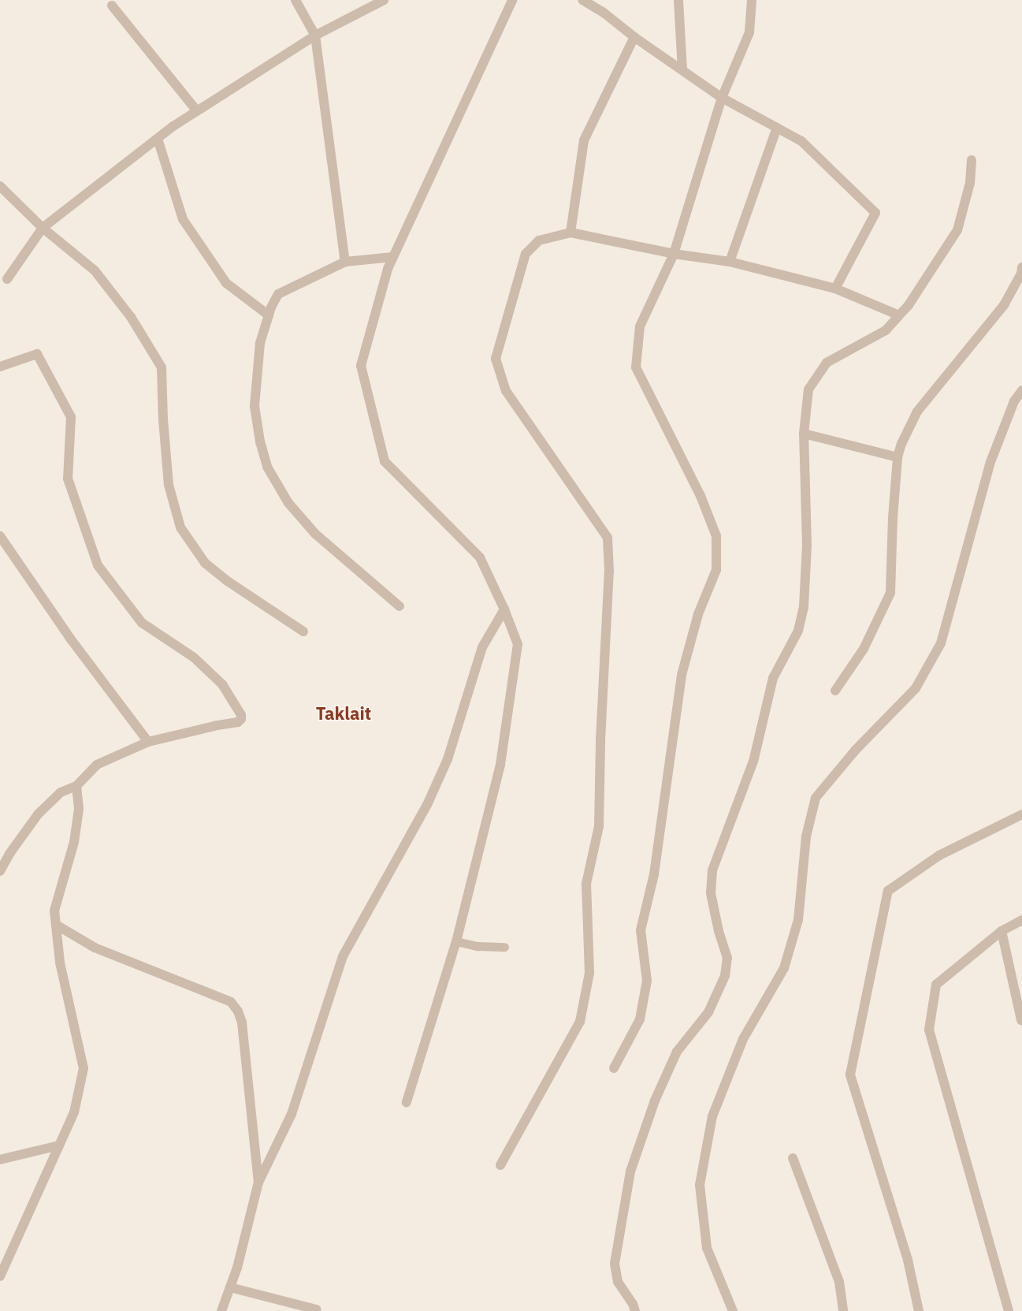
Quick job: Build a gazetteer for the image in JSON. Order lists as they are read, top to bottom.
{
  "districts": ["Taklait"]
}
